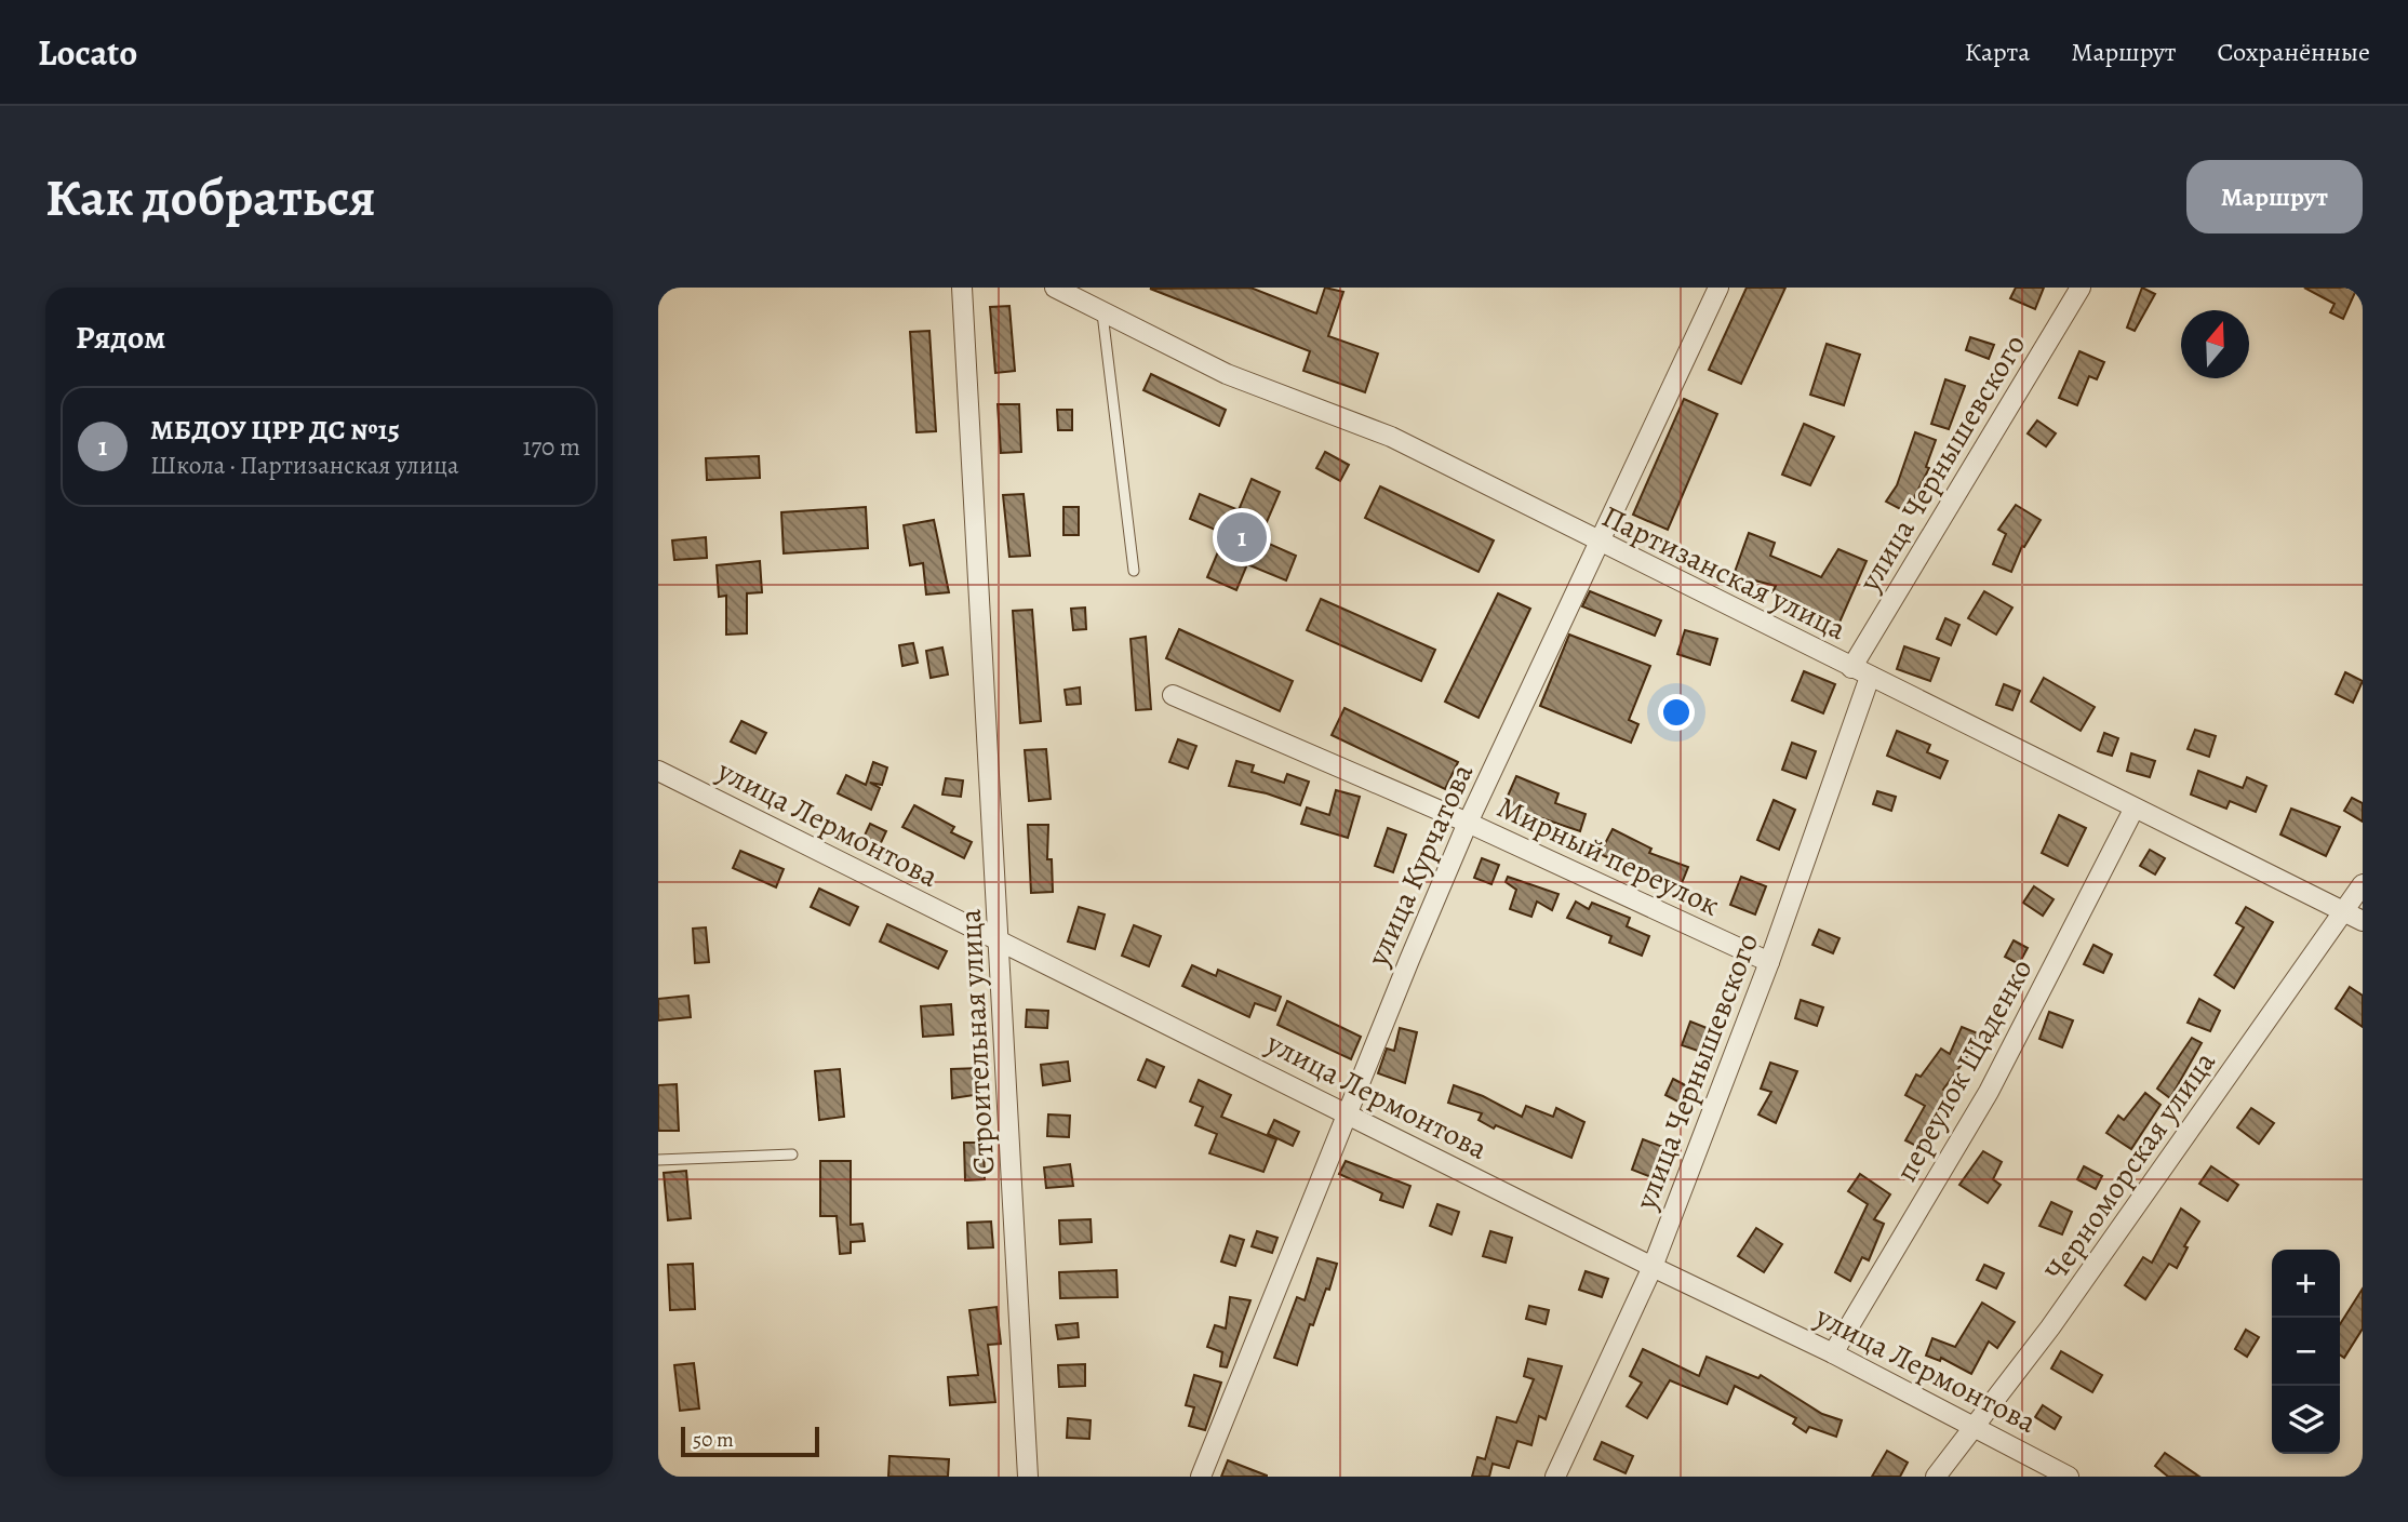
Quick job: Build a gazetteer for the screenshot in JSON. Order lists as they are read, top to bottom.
{
  "streets": {
    "street": [
      "улица Чернышевского",
      "Партизанская улица",
      "улица Лермонтова",
      "Мирный переулок",
      "улица Курчатова",
      "Строительная улица",
      "переулок Щаденко",
      "Черноморская улица"
    ]
  },
  "crossings": [
    ["улица Чернышевского", "Партизанская улица"],
    ["улица Чернышевского", "улица Лермонтова"],
    ["улица Чернышевского", "Мирный переулок"],
    ["Партизанская улица", "улица Курчатова"],
    ["Партизанская улица", "переулок Щаденко"],
    ["Партизанская улица", "Черноморская улица"],
    ["улица Лермонтова", "улица Курчатова"],
    ["улица Лермонтова", "Строительная улица"],
    ["улица Лермонтова", "переулок Щаденко"],
    ["улица Лермонтова", "Черноморская улица"],
    ["Мирный переулок", "улица Курчатова"]
  ],
  "scale_bar": "50 m",
  "north": "top",
  "page": {
    "header": "Locato",
    "nav": ["Карта", "Маршрут", "Сохранённые"],
    "buttons": "Маршрут",
    "title": "Как добраться",
    "heading": "Рядом",
    "list": [
      {
        "mark": "1",
        "name": "МБДОУ ЦРР ДС №15",
        "note": "Школа · Партизанская улица",
        "value": "170 m"
      }
    ],
    "pins": "1",
    "map_buttons": ["+", "−"],
    "scale": "50 m"
  }
}
